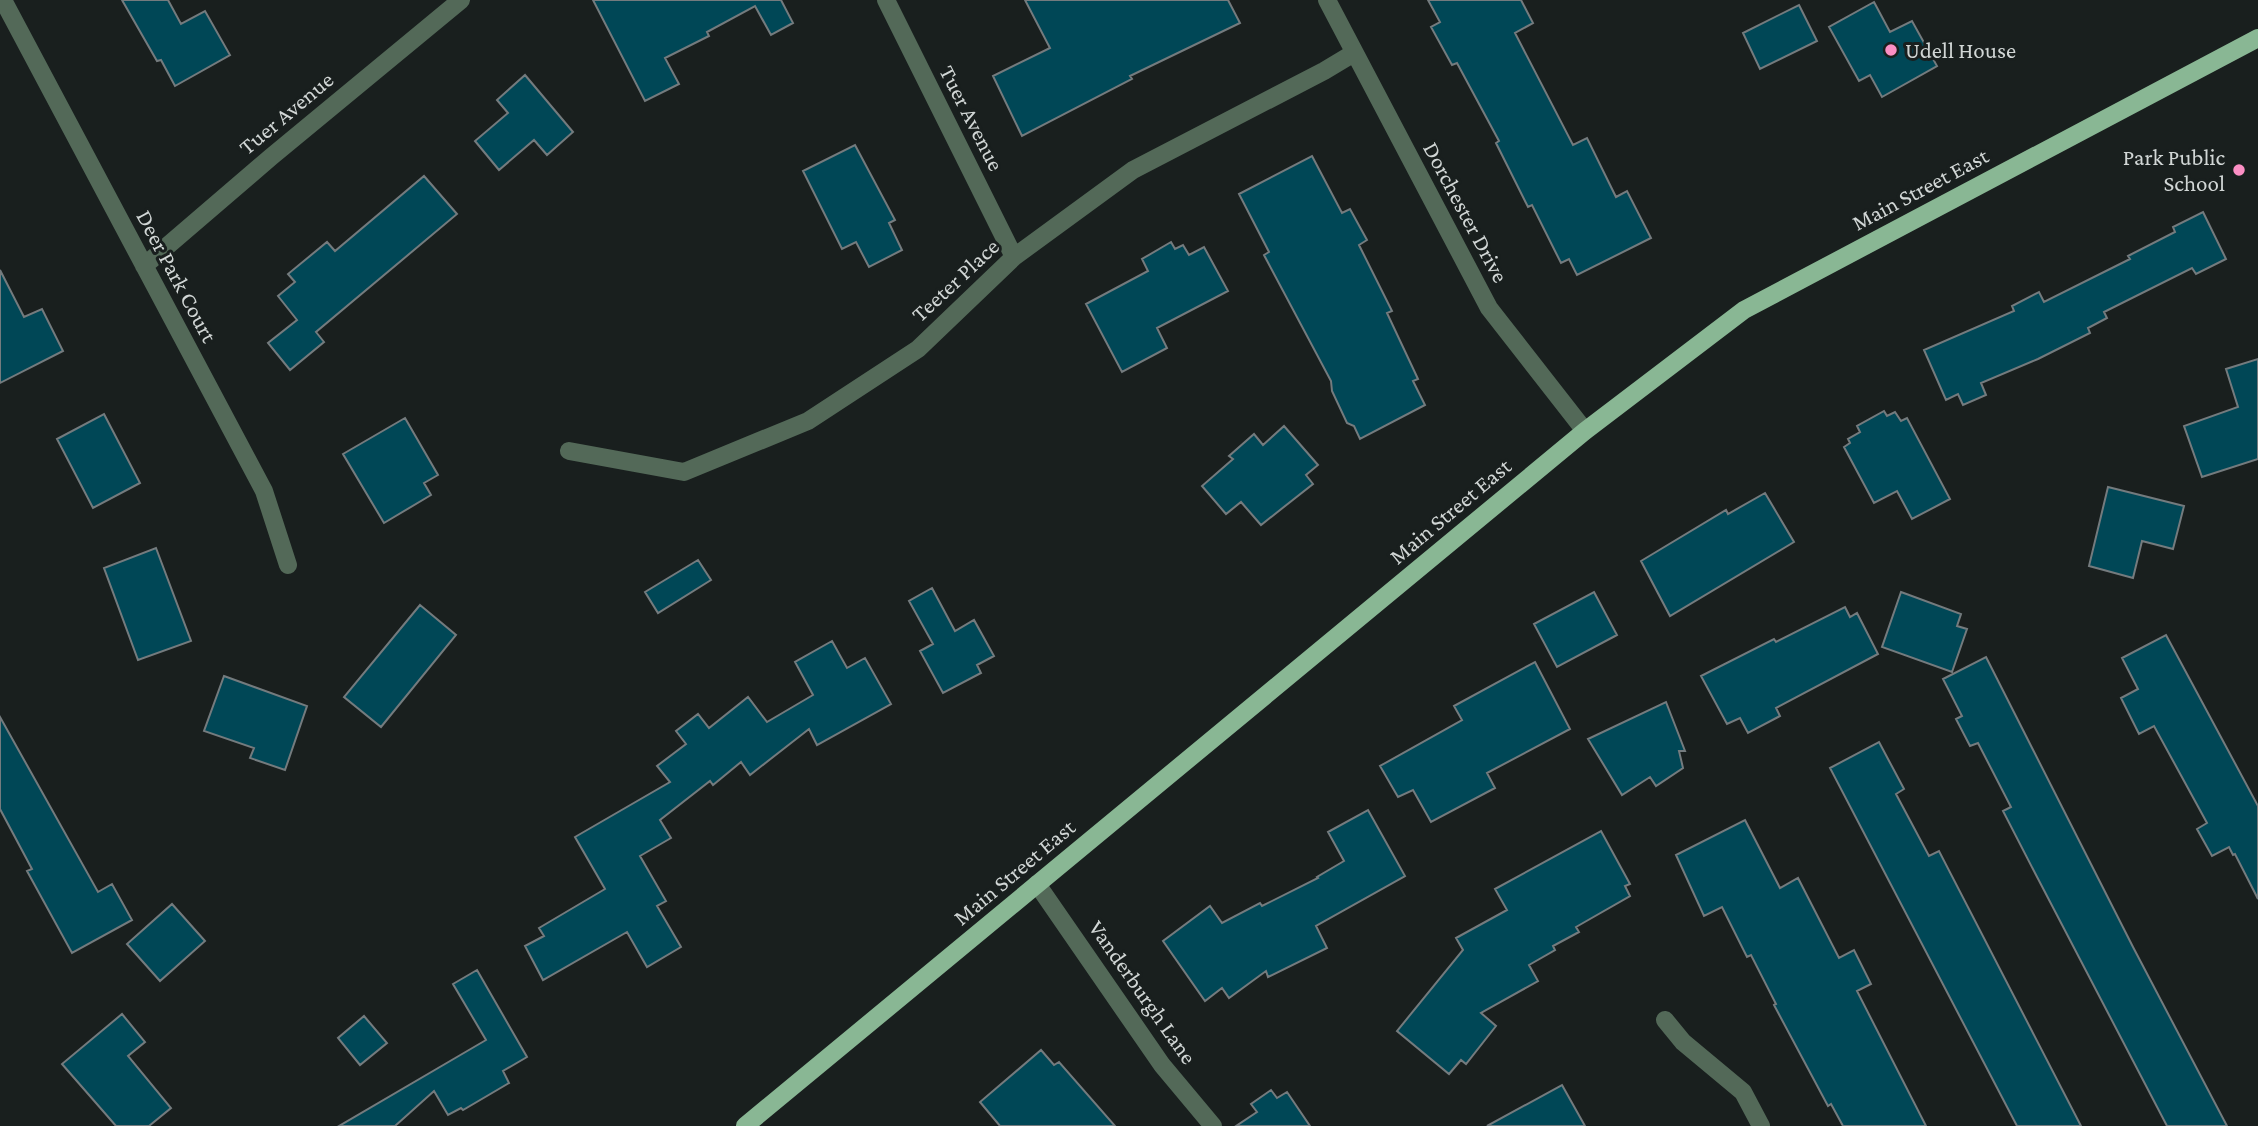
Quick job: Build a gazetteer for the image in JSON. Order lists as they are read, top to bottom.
{
  "streets": {
    "main road": ["Main Street East"],
    "street": [
      "Tuer Avenue",
      "Dorchester Drive",
      "Deer Park Court",
      "Teeter Place",
      "Vanderburgh Lane"
    ]
  },
  "crossings": [
    ["Tuer Avenue", "Deer Park Court"],
    ["Tuer Avenue", "Teeter Place"],
    ["Main Street East", "Dorchester Drive"],
    ["Main Street East", "Vanderburgh Lane"],
    ["Dorchester Drive", "Teeter Place"]
  ],
  "places": ["Udell House", "Park Public School"]
}
